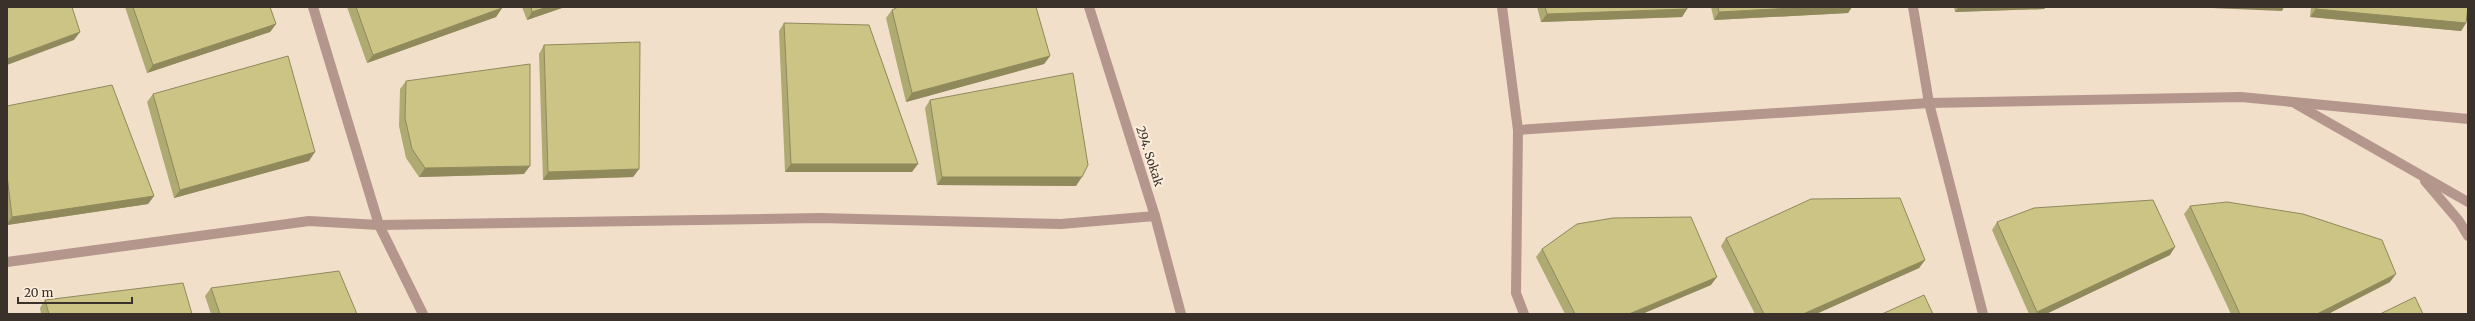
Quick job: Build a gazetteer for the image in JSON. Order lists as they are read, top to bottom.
{
  "streets": {
    "street": ["294. Sokak"]
  },
  "scale_bar": "20 m"
}
